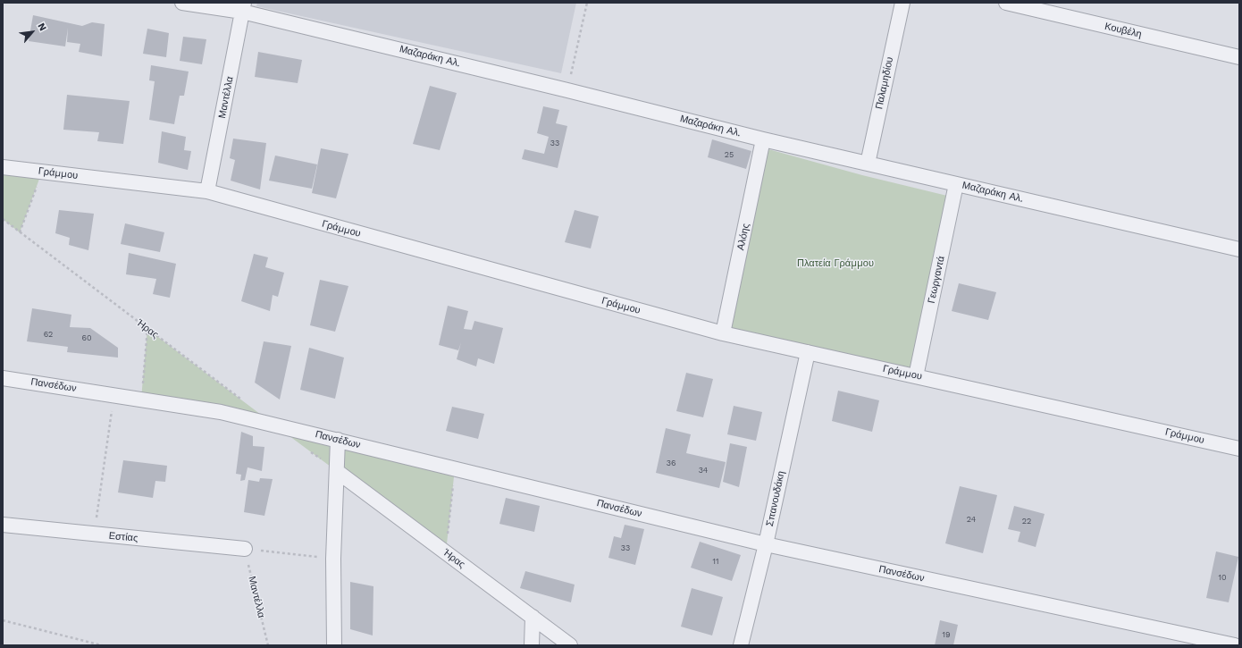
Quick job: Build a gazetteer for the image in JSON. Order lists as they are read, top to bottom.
{
  "streets": {
    "street": [
      "Κουβέλη",
      "Μαζαράκη Αλ.",
      "Παλαμηδίου",
      "Μαντέλλα",
      "Γράμμου",
      "Αλόης",
      "Γεωργαντά",
      "Ήρας",
      "Πανσέδων",
      "Σπανουδάκη",
      "Εστίας"
    ]
  },
  "crossings": [
    ["Μαζαράκη Αλ.", "Παλαμηδίου"],
    ["Μαζαράκη Αλ.", "Μαντέλλα"],
    ["Μαζαράκη Αλ.", "Αλόης"],
    ["Μαζαράκη Αλ.", "Γεωργαντά"],
    ["Μαντέλλα", "Γράμμου"],
    ["Μαντέλλα", "Εστίας"],
    ["Γράμμου", "Αλόης"],
    ["Γράμμου", "Γεωργαντά"],
    ["Γράμμου", "Σπανουδάκη"],
    ["Πανσέδων", "Σπανουδάκη"]
  ],
  "parks": ["Πλατεία Γράμμου"],
  "house_numbers": [
    "33",
    "25",
    "62",
    "60",
    "36",
    "34",
    "24",
    "22",
    "33",
    "11",
    "10",
    "19"
  ],
  "north": "top right"
}
